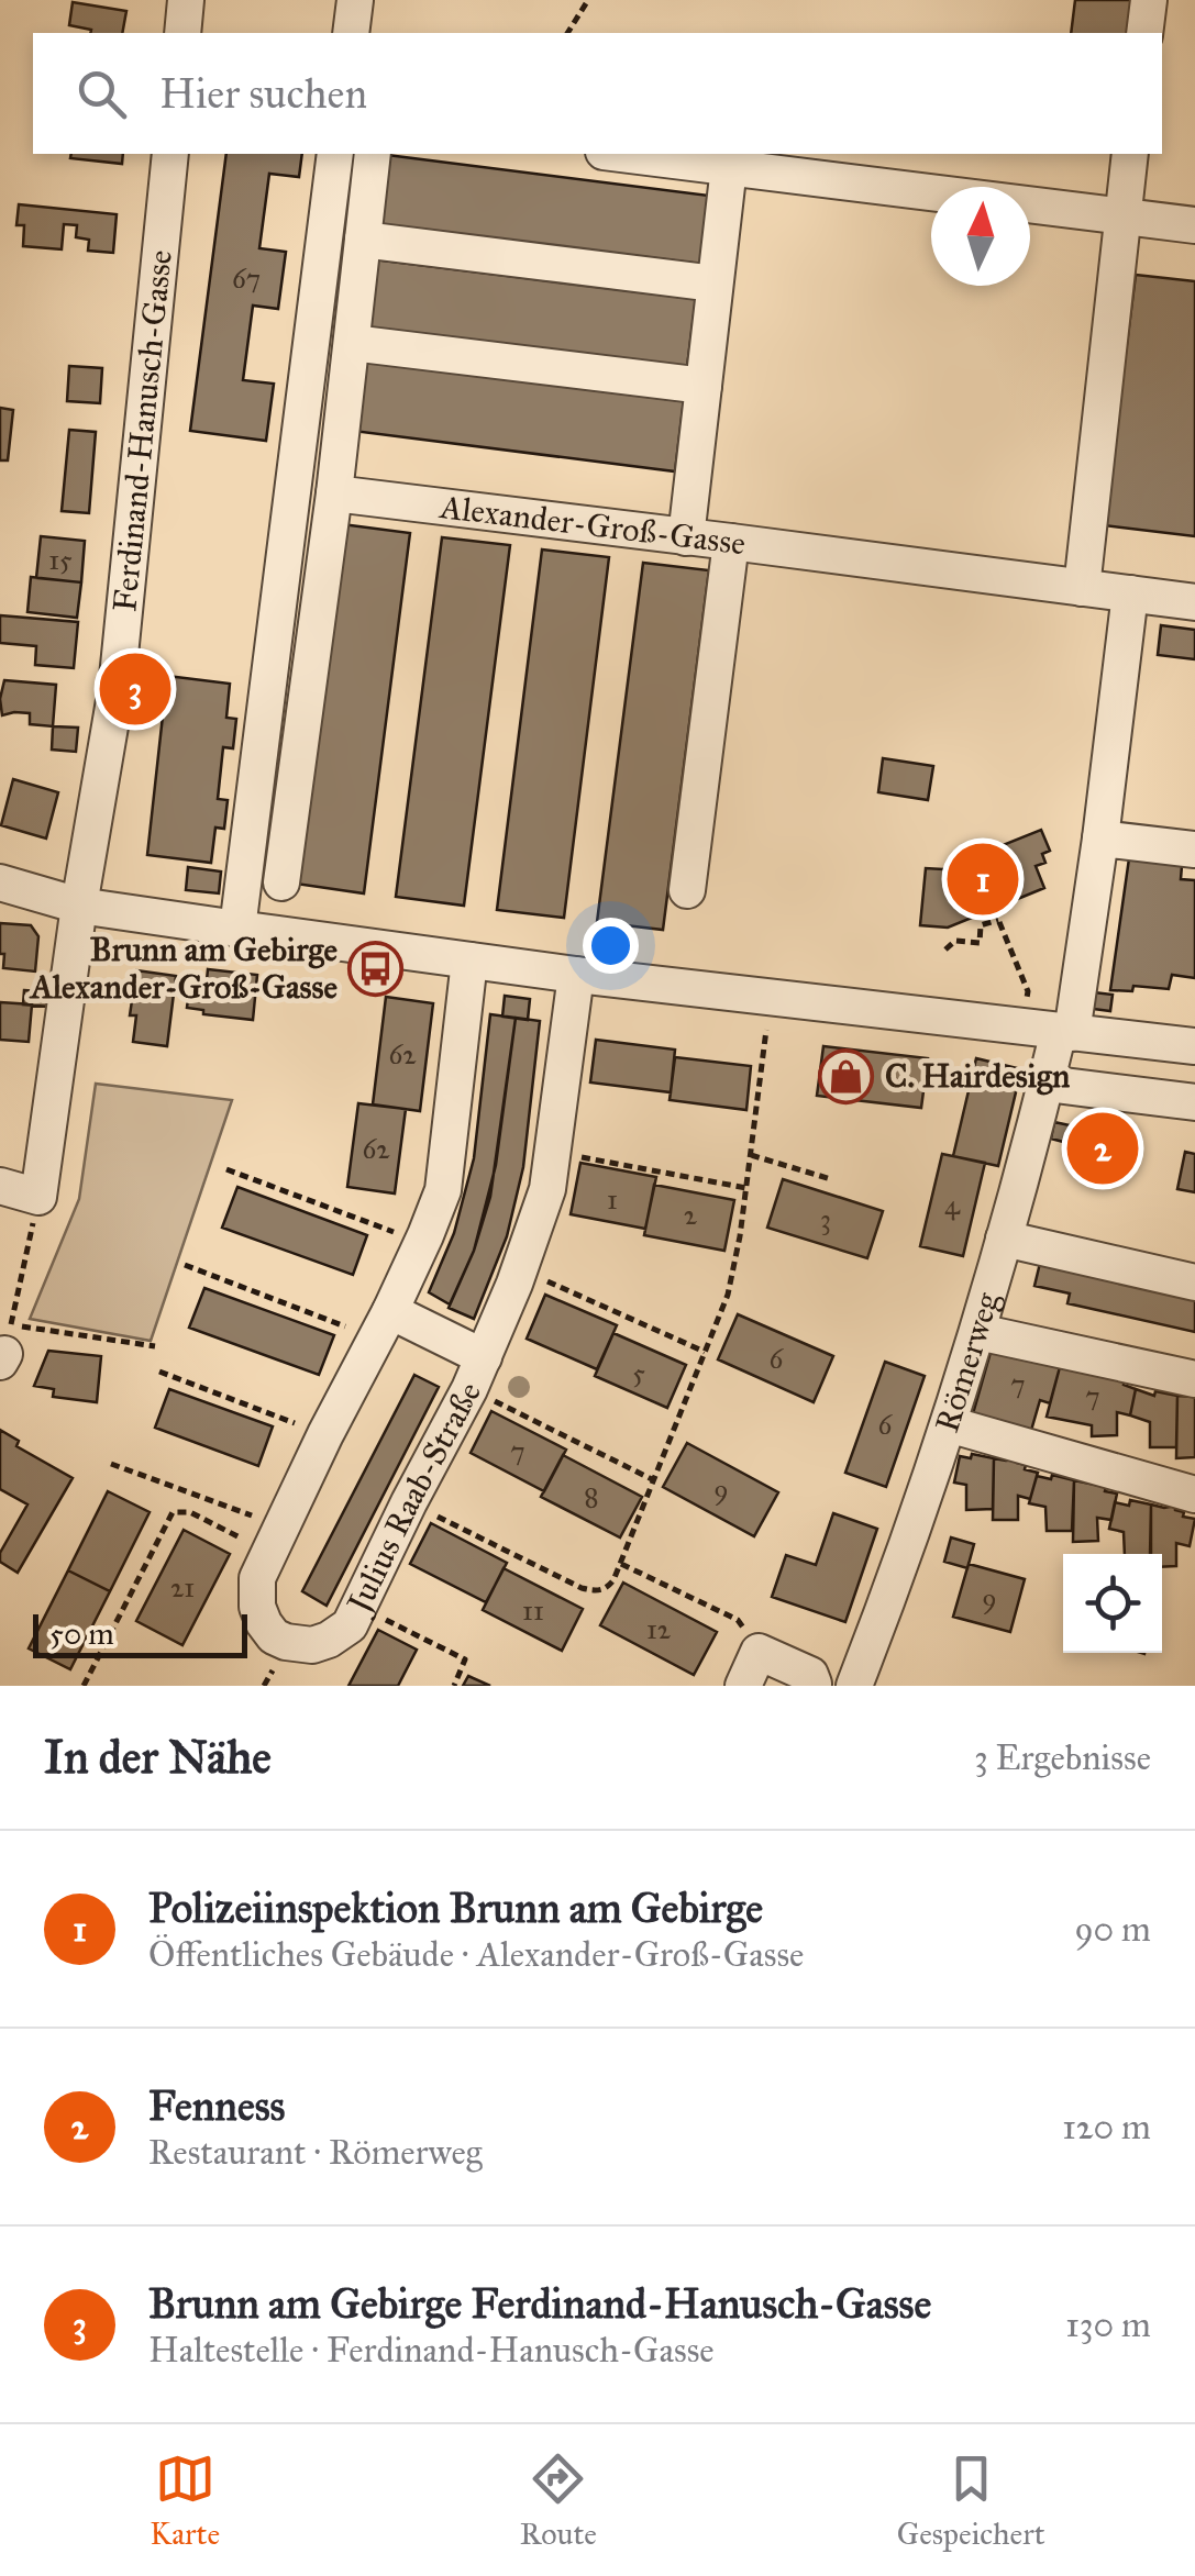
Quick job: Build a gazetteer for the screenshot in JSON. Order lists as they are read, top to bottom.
{
  "streets": {
    "street": [
      "Ferdinand-Hanusch-Gasse",
      "Alexander-Groß-Gasse",
      "Römerweg",
      "Julius Raab-Straße"
    ]
  },
  "crossings": [
    ["Alexander-Groß-Gasse", "Römerweg"]
  ],
  "places": {
    "bus stop": ["Brunn am Gebirge Alexander-Groß-Gasse"],
    "shop": ["C. Hairdesign"]
  },
  "house_numbers": [
    "67",
    "15",
    "62",
    "62",
    "1",
    "4",
    "2",
    "3",
    "6",
    "5",
    "7",
    "7",
    "6",
    "7",
    "9",
    "8",
    "21",
    "9",
    "11",
    "12"
  ],
  "scale_bar": "50 m",
  "north": "top",
  "page": {
    "search": "Hier suchen",
    "pins": ["3", "1", "2"],
    "scale": "50 m",
    "heading": ["In der Nähe", "3 Ergebnisse"],
    "list": [
      {
        "mark": "1",
        "name": "Polizeiinspektion Brunn am Gebirge",
        "note": "Öffentliches Gebäude · Alexander-Groß-Gasse",
        "value": "90 m"
      },
      {
        "mark": "2",
        "name": "Fenness",
        "note": "Restaurant · Römerweg",
        "value": "120 m"
      },
      {
        "mark": "3",
        "name": "Brunn am Gebirge Ferdinand-Hanusch-Gasse",
        "note": "Haltestelle · Ferdinand-Hanusch-Gasse",
        "value": "130 m"
      }
    ],
    "nav": ["Karte", "Route", "Gespeichert"]
  }
}
